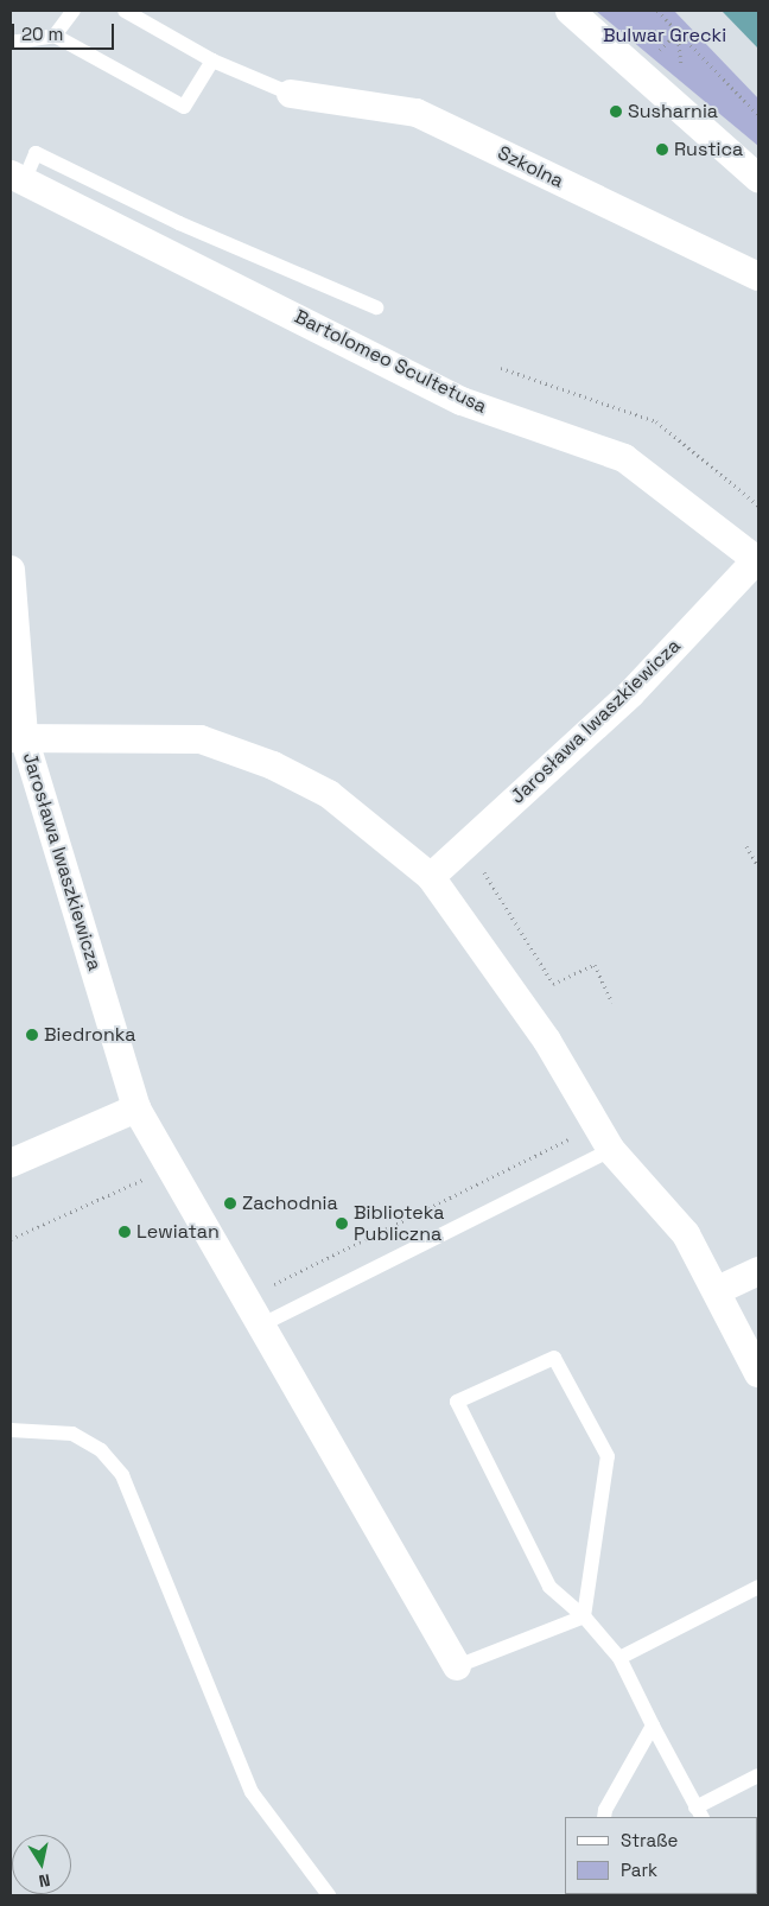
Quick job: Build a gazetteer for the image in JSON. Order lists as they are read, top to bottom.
{
  "streets": {
    "street": ["Szkolna", "Bartolomeo Scultetusa", "Jarosława Iwaszkiewicza"]
  },
  "crossings": [
    ["Bartolomeo Scultetusa", "Jarosława Iwaszkiewicza"]
  ],
  "parks": ["Bulwar Grecki"],
  "places": [
    "Susharnia",
    "Rustica",
    "Biedronka",
    "Zachodnia",
    "Biblioteka Publiczna",
    "Lewiatan"
  ],
  "legend": ["Straße", "Park"],
  "scale_bar": "20 m",
  "north": "bottom"
}
